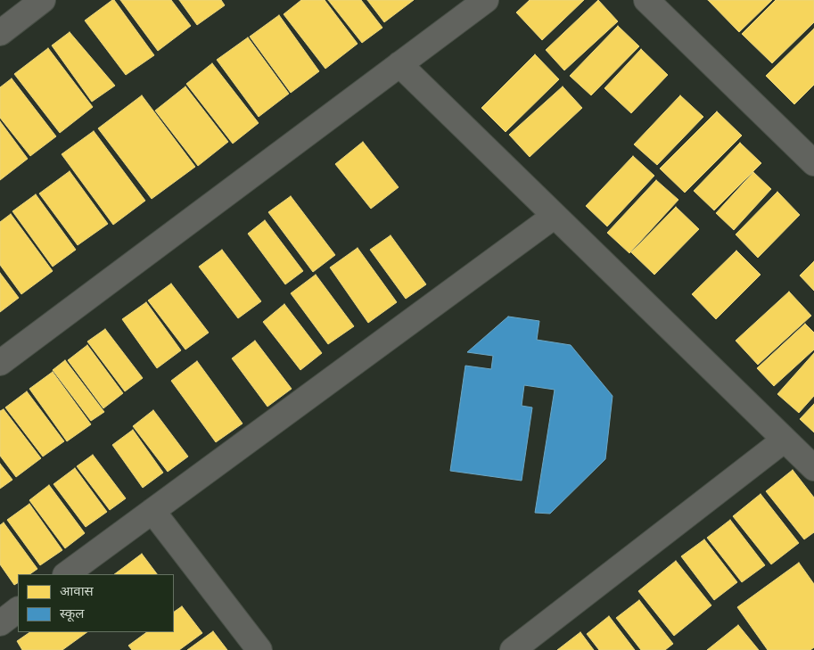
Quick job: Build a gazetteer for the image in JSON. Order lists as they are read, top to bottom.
{
  "legend": ["आवास", "स्कूल"]
}
